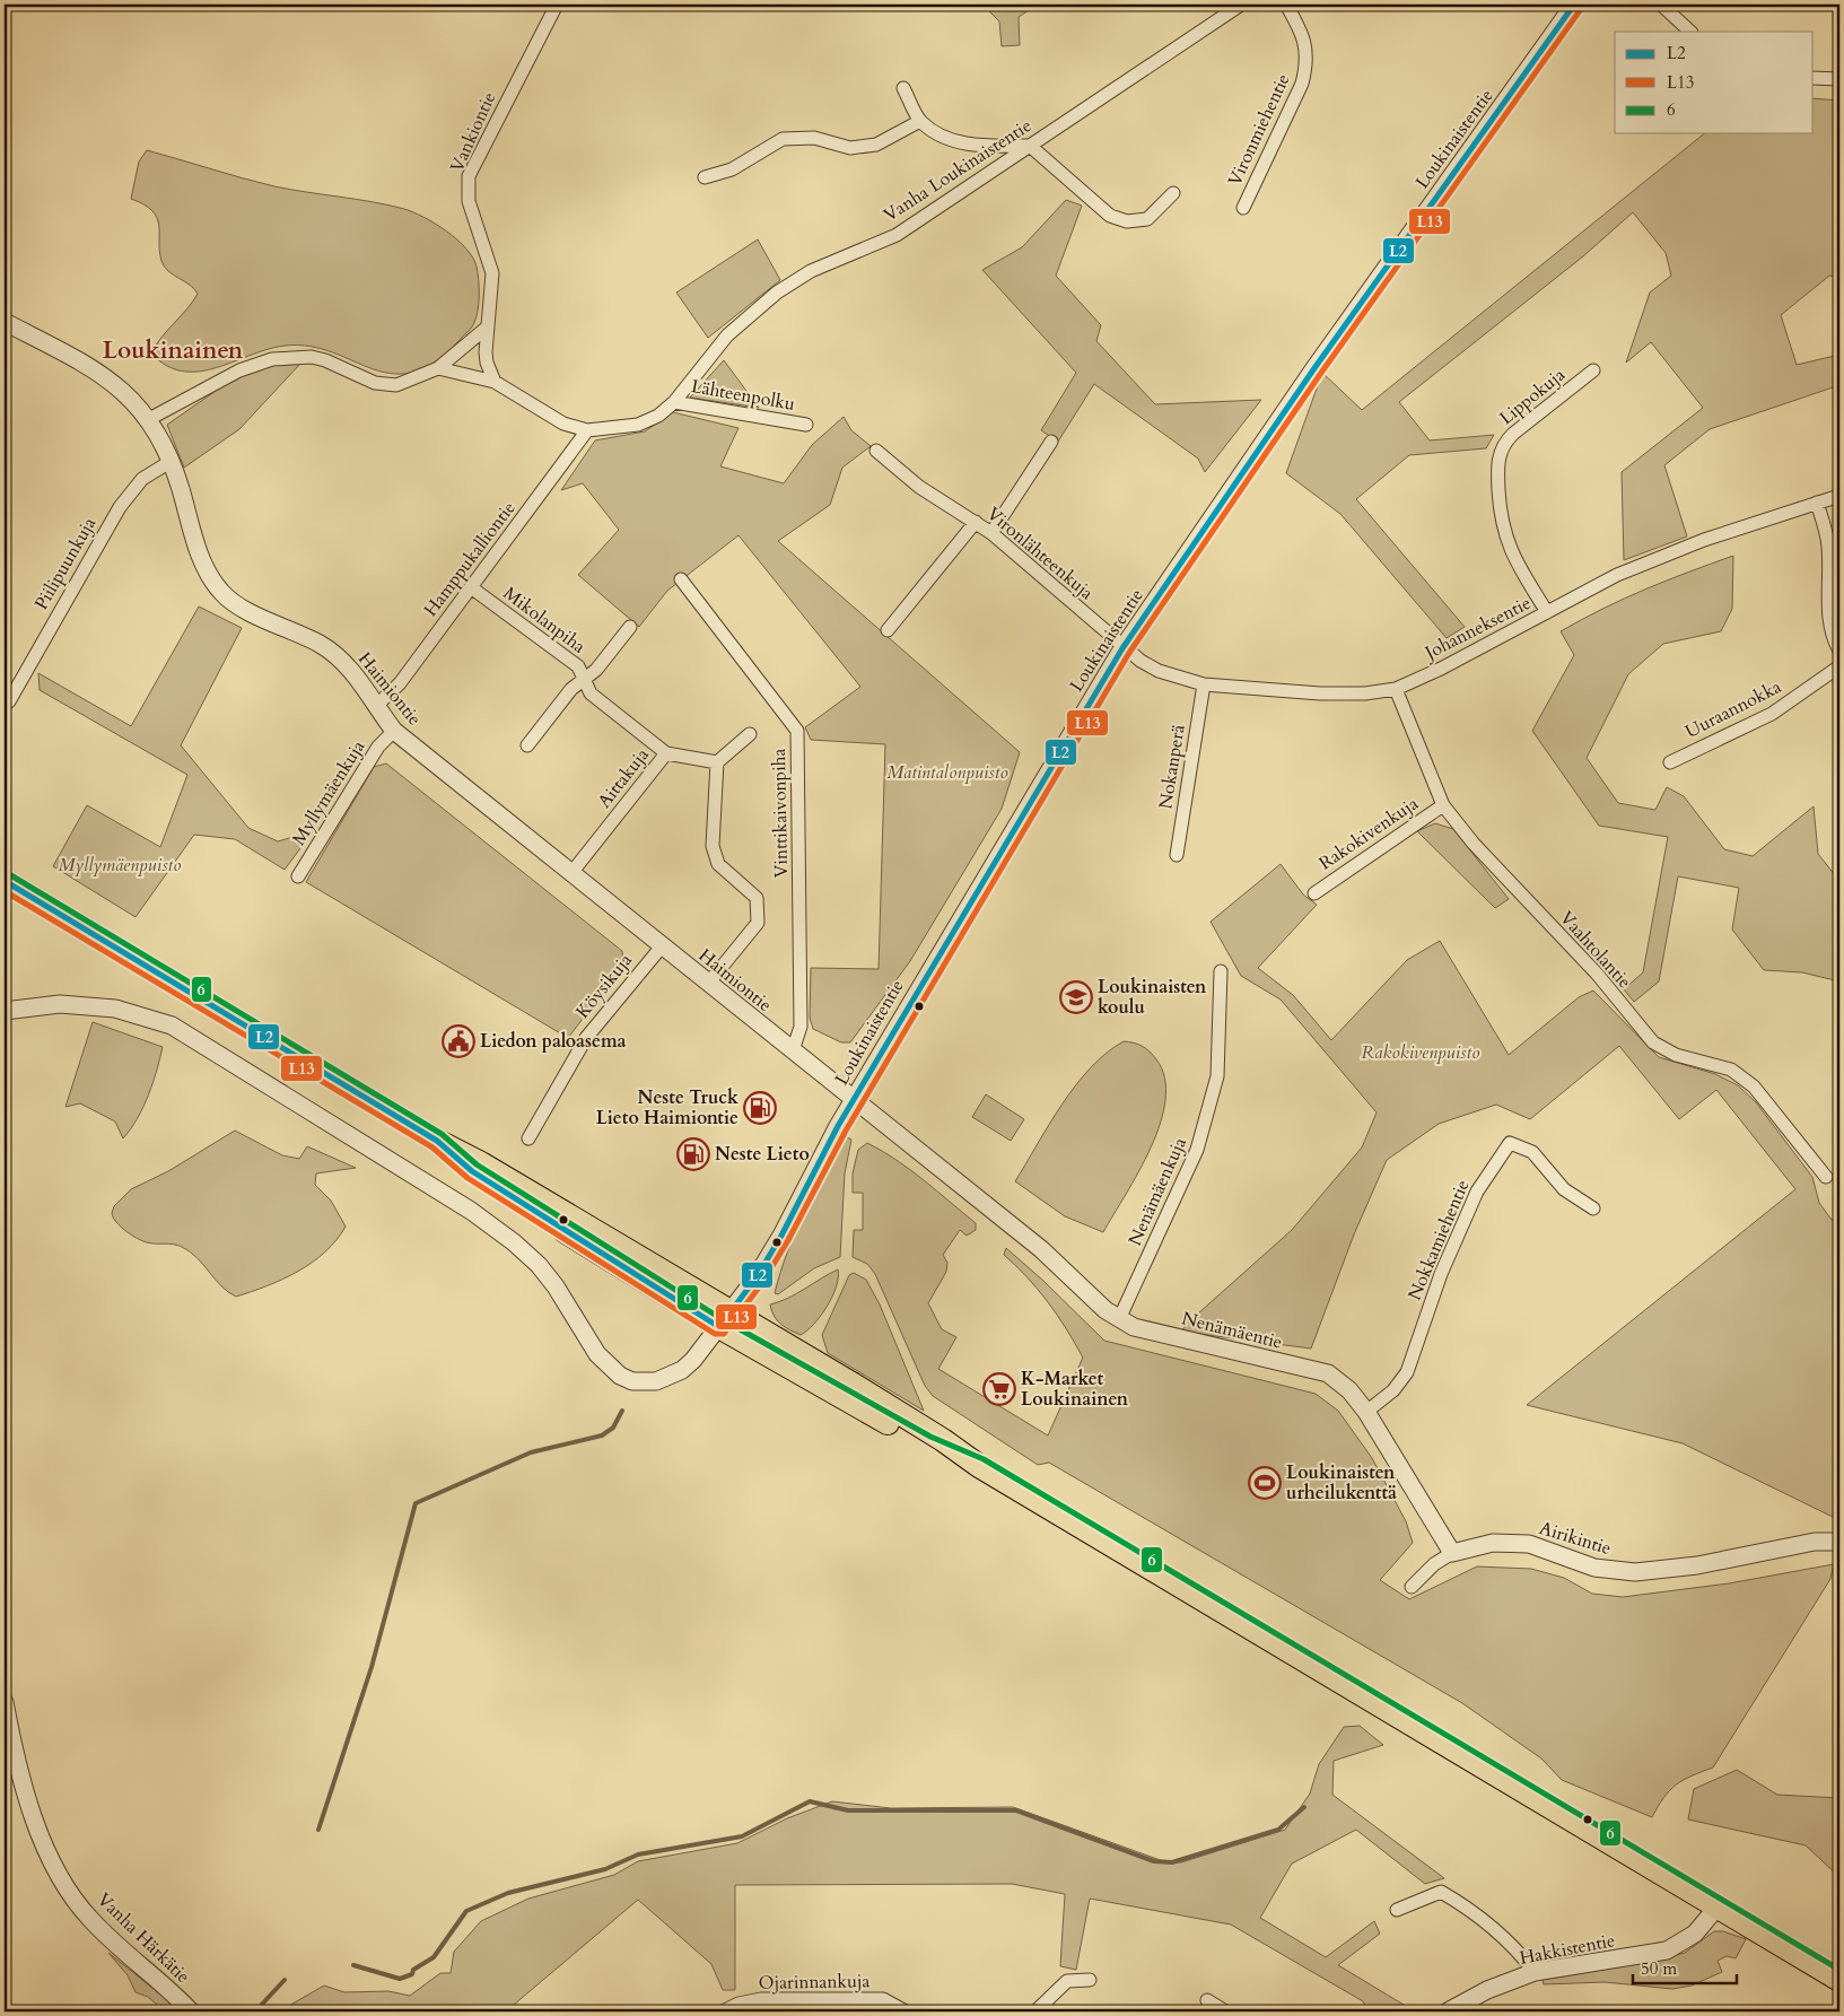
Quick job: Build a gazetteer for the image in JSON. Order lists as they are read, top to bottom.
{
  "streets": {
    "street": [
      "Vironmiehentie",
      "Vankiontie",
      "Loukinaistentie",
      "Vanha Loukinaistentie",
      "Lähteenpolku",
      "Lippokuja",
      "Vironlähteenkuja",
      "Hamppukalliontie",
      "Piilipuunkuja",
      "Mikolanpiha",
      "Johanneksentie",
      "Haimiontie",
      "Uuraannokka",
      "Nokanperä",
      "Aittakuja",
      "Myllymäenkuja",
      "Vinttikaivonpiha",
      "Rakokivenkuja",
      "Vaahtolantie",
      "Köysikuja",
      "Nenämäenkuja",
      "Nokkamiehentie",
      "Nenämäentie",
      "Airikintie",
      "Vanha Härkätie",
      "Hakkistentie",
      "Ojarinnankuja"
    ]
  },
  "crossings": [
    ["Vankiontie", "Vanha Loukinaistentie"],
    ["Loukinaistentie", "Vironlähteenkuja"],
    ["Loukinaistentie", "Johanneksentie"],
    ["Loukinaistentie", "Haimiontie"],
    ["Loukinaistentie", "Nenämäentie"],
    ["Vanha Loukinaistentie", "Lähteenpolku"],
    ["Vanha Loukinaistentie", "Hamppukalliontie"],
    ["Lippokuja", "Johanneksentie"],
    ["Vironlähteenkuja", "Johanneksentie"],
    ["Hamppukalliontie", "Mikolanpiha"],
    ["Hamppukalliontie", "Haimiontie"],
    ["Piilipuunkuja", "Haimiontie"],
    ["Mikolanpiha", "Aittakuja"],
    ["Johanneksentie", "Nokanperä"],
    ["Johanneksentie", "Vaahtolantie"],
    ["Haimiontie", "Aittakuja"],
    ["Haimiontie", "Myllymäenkuja"],
    ["Haimiontie", "Vinttikaivonpiha"],
    ["Haimiontie", "Köysikuja"],
    ["Haimiontie", "Nenämäentie"],
    ["Rakokivenkuja", "Vaahtolantie"],
    ["Nenämäenkuja", "Nenämäentie"],
    ["Nokkamiehentie", "Nenämäentie"],
    ["Nenämäentie", "Airikintie"]
  ],
  "districts": ["Loukinainen"],
  "parks": ["Matintalonpuisto", "Myllymäenpuisto", "Rakokivenpuisto"],
  "places": {
    "school or university": ["Loukinaisten koulu"],
    "public building": ["Liedon paloasema"],
    "fuel station": ["Neste Truck Lieto Haimiontie", "Neste Lieto"],
    "supermarket": ["K-Market Loukinainen"],
    "sports": ["Loukinaisten urheilukenttä"]
  },
  "lines": ["transit line L2", "transit line L13", "transit line 6"],
  "legend": ["L2", "L13", "6"],
  "scale_bar": "50 m"
}
